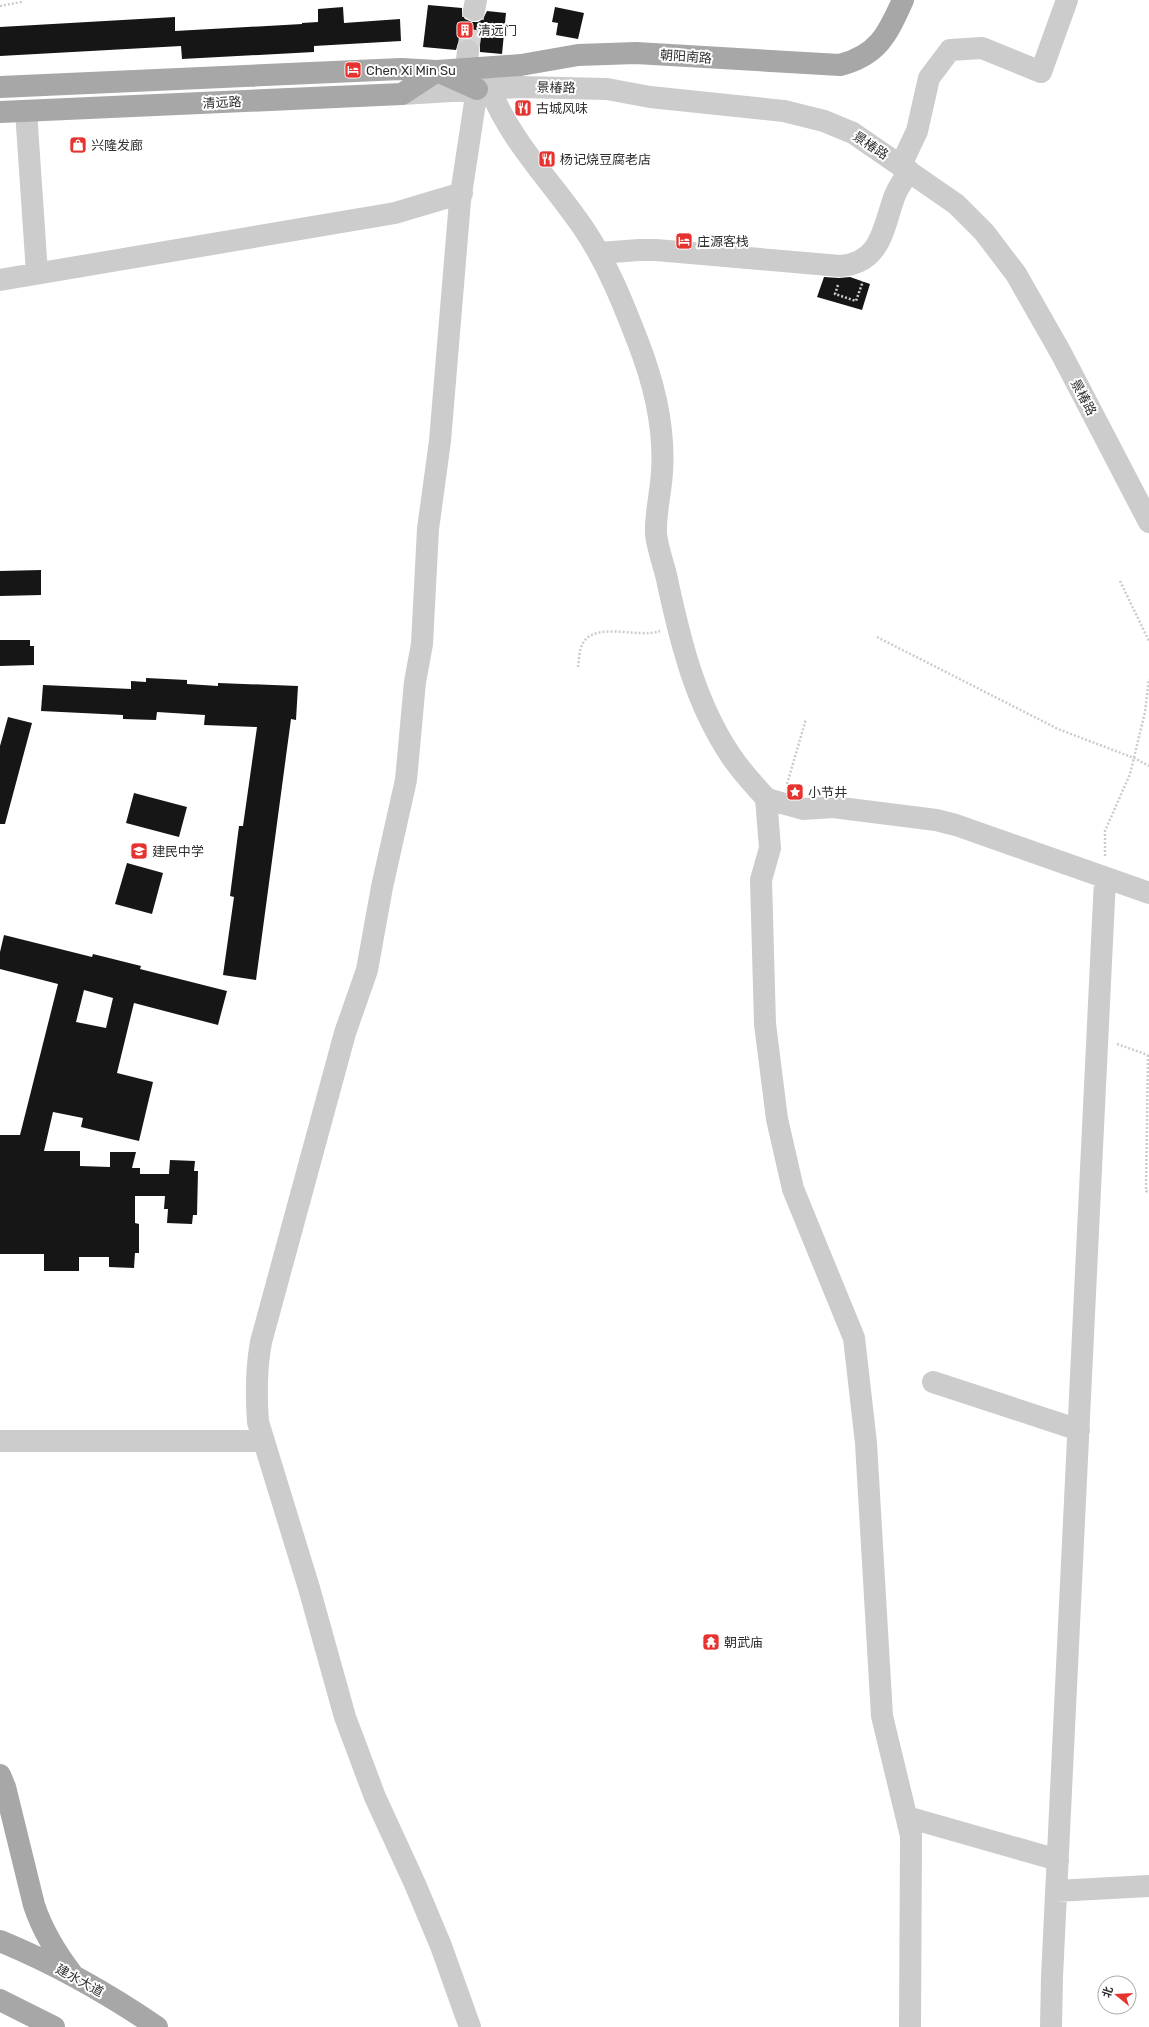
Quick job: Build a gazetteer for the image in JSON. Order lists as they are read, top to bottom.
{
  "streets": {
    "main road": ["朝阳南路", "清远路", "建水大道"],
    "street": ["景椿路"]
  },
  "crossings": [
    ["朝阳南路", "清远路"],
    ["景椿路", "清远路"]
  ],
  "places": {
    "building": ["清远门"],
    "hotel": ["Chen Xi Min Su", "庄源客栈"],
    "restaurant": ["古城风味", "杨记烧豆腐老店"],
    "shop": ["兴隆发廊"],
    "place": ["小节井"],
    "school or university": ["建民中学"],
    "temple": ["朝武庙"]
  },
  "north": "left"
}
